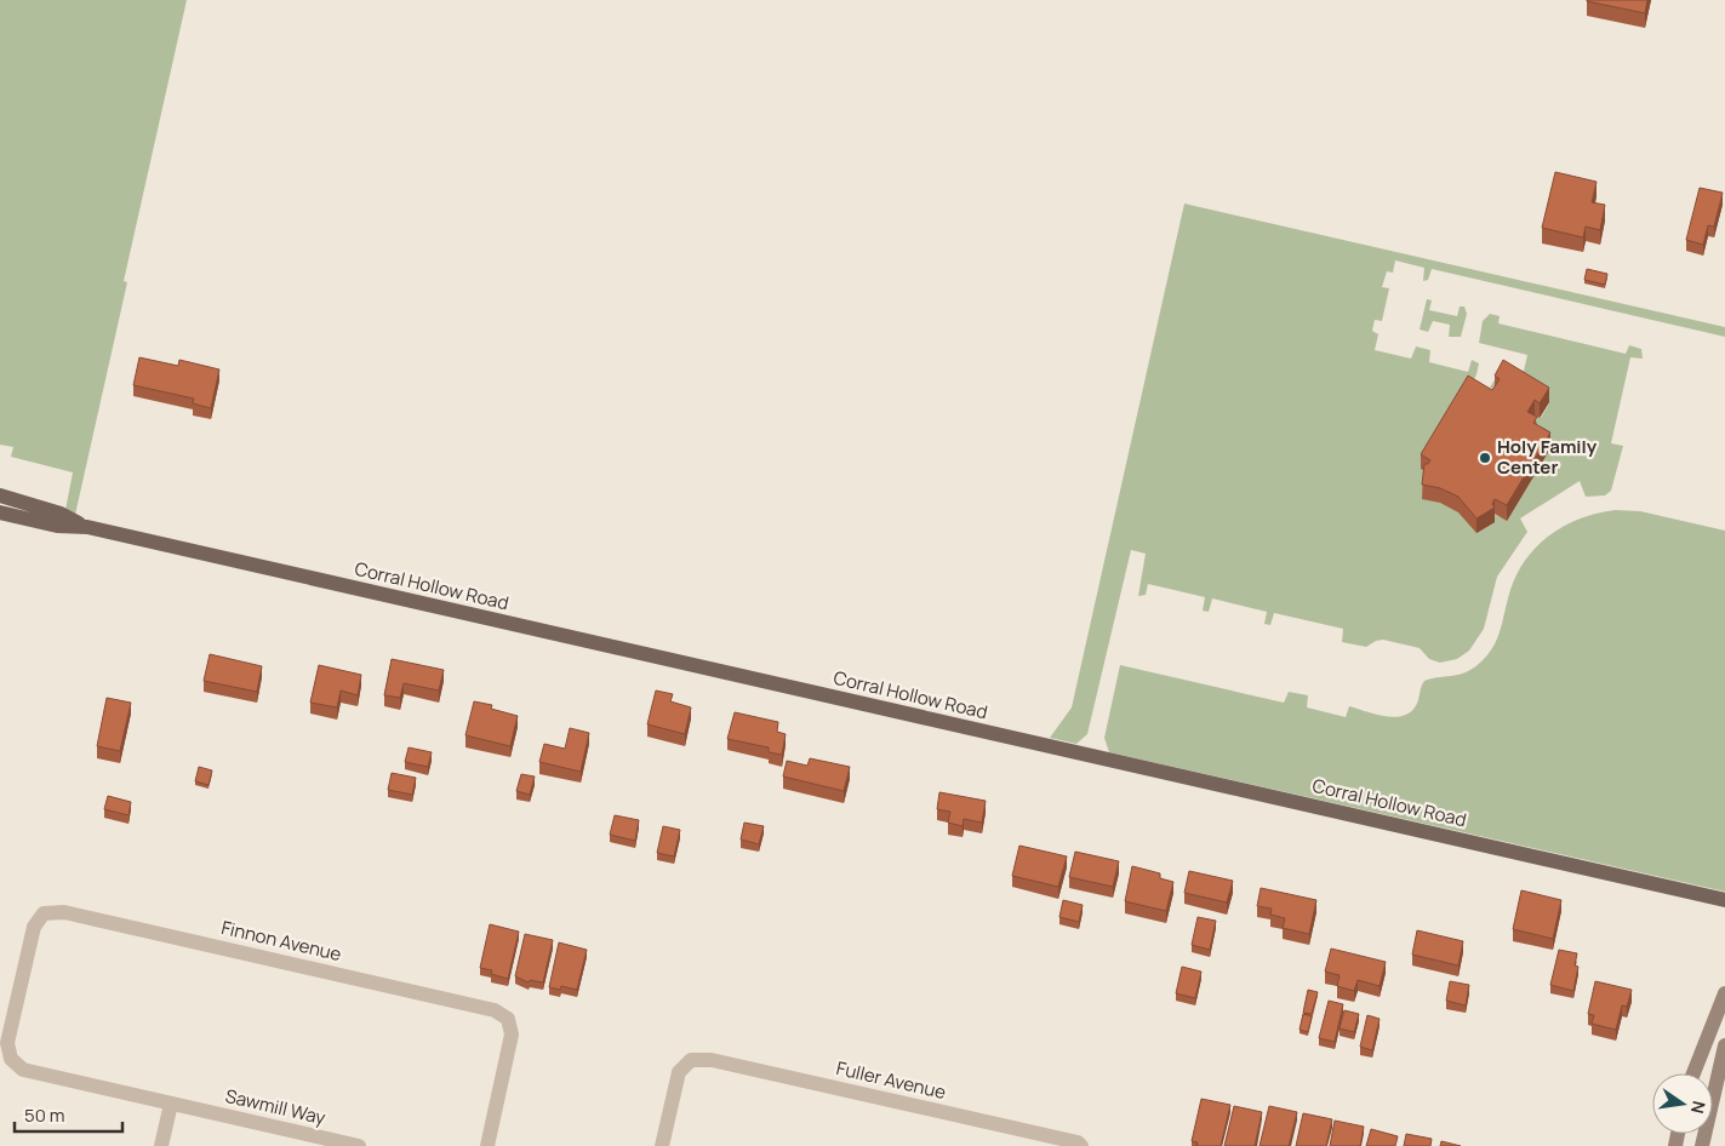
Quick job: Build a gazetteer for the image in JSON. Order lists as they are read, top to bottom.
{
  "streets": {
    "main road": ["Corral Hollow Road"],
    "street": ["Finnon Avenue", "Fuller Avenue", "Sawmill Way"]
  },
  "crossings": [
    ["Finnon Avenue", "Sawmill Way"]
  ],
  "places": ["Holy Family Center"],
  "scale_bar": "50 m",
  "north": "right"
}
